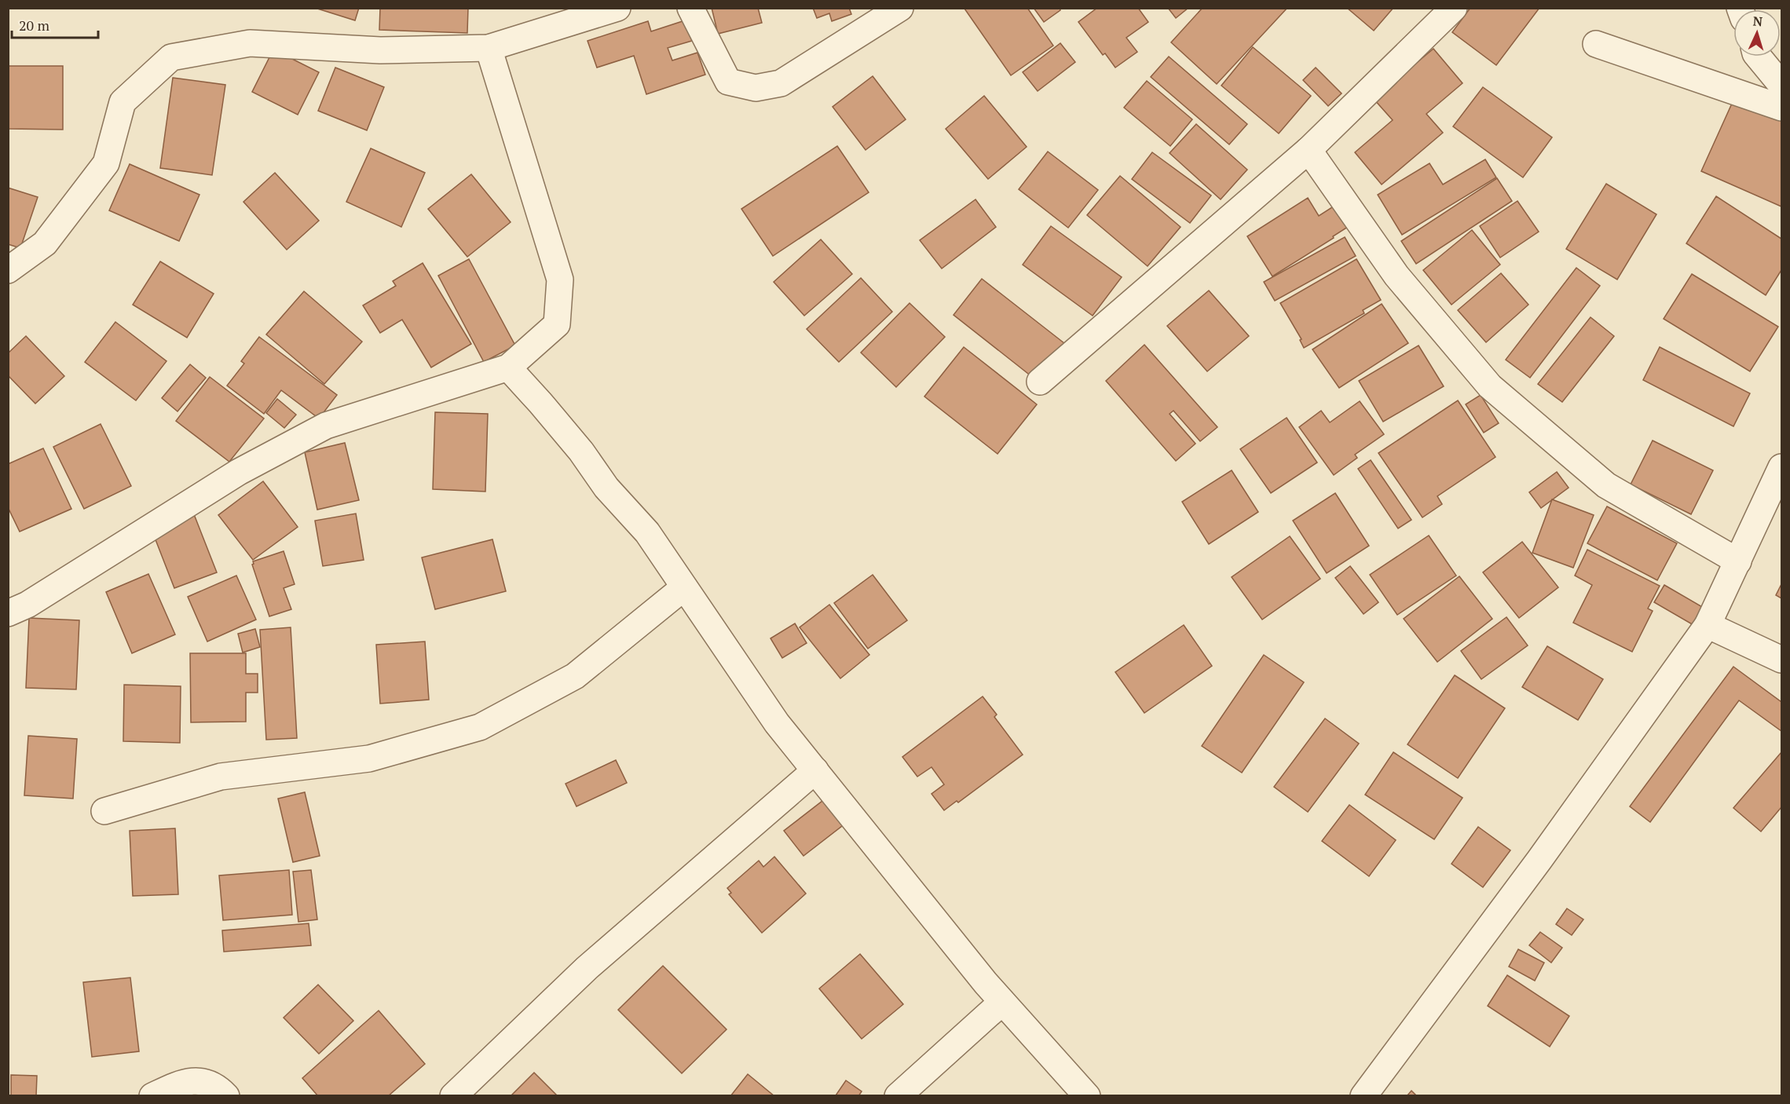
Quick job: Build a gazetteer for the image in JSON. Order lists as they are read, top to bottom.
{
  "scale_bar": "20 m",
  "north": "top"
}
